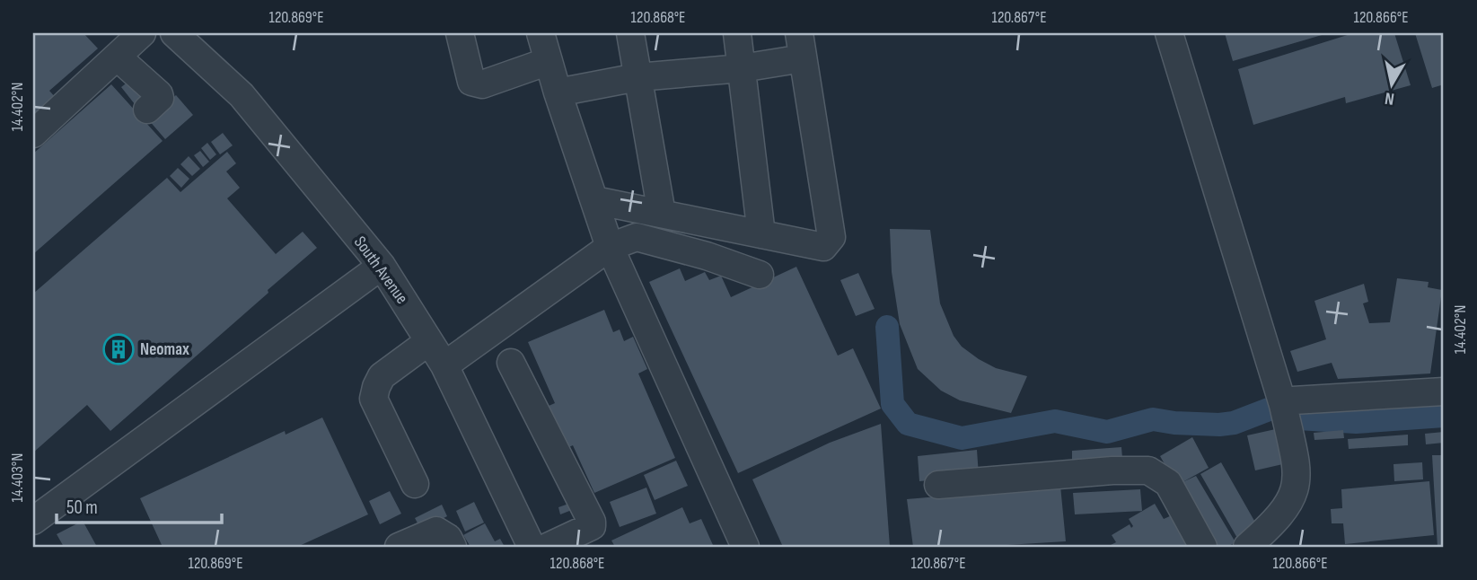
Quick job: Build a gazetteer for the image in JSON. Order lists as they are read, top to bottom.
{
  "streets": {
    "street": ["South Avenue"]
  },
  "places": {
    "building": ["Neomax"]
  },
  "scale_bar": "50 m",
  "north": "bottom",
  "coordinates": [
    "120.869°E",
    "120.868°E",
    "120.867°E",
    "120.866°E",
    "14.402°N",
    "14.403°N"
  ]
}
